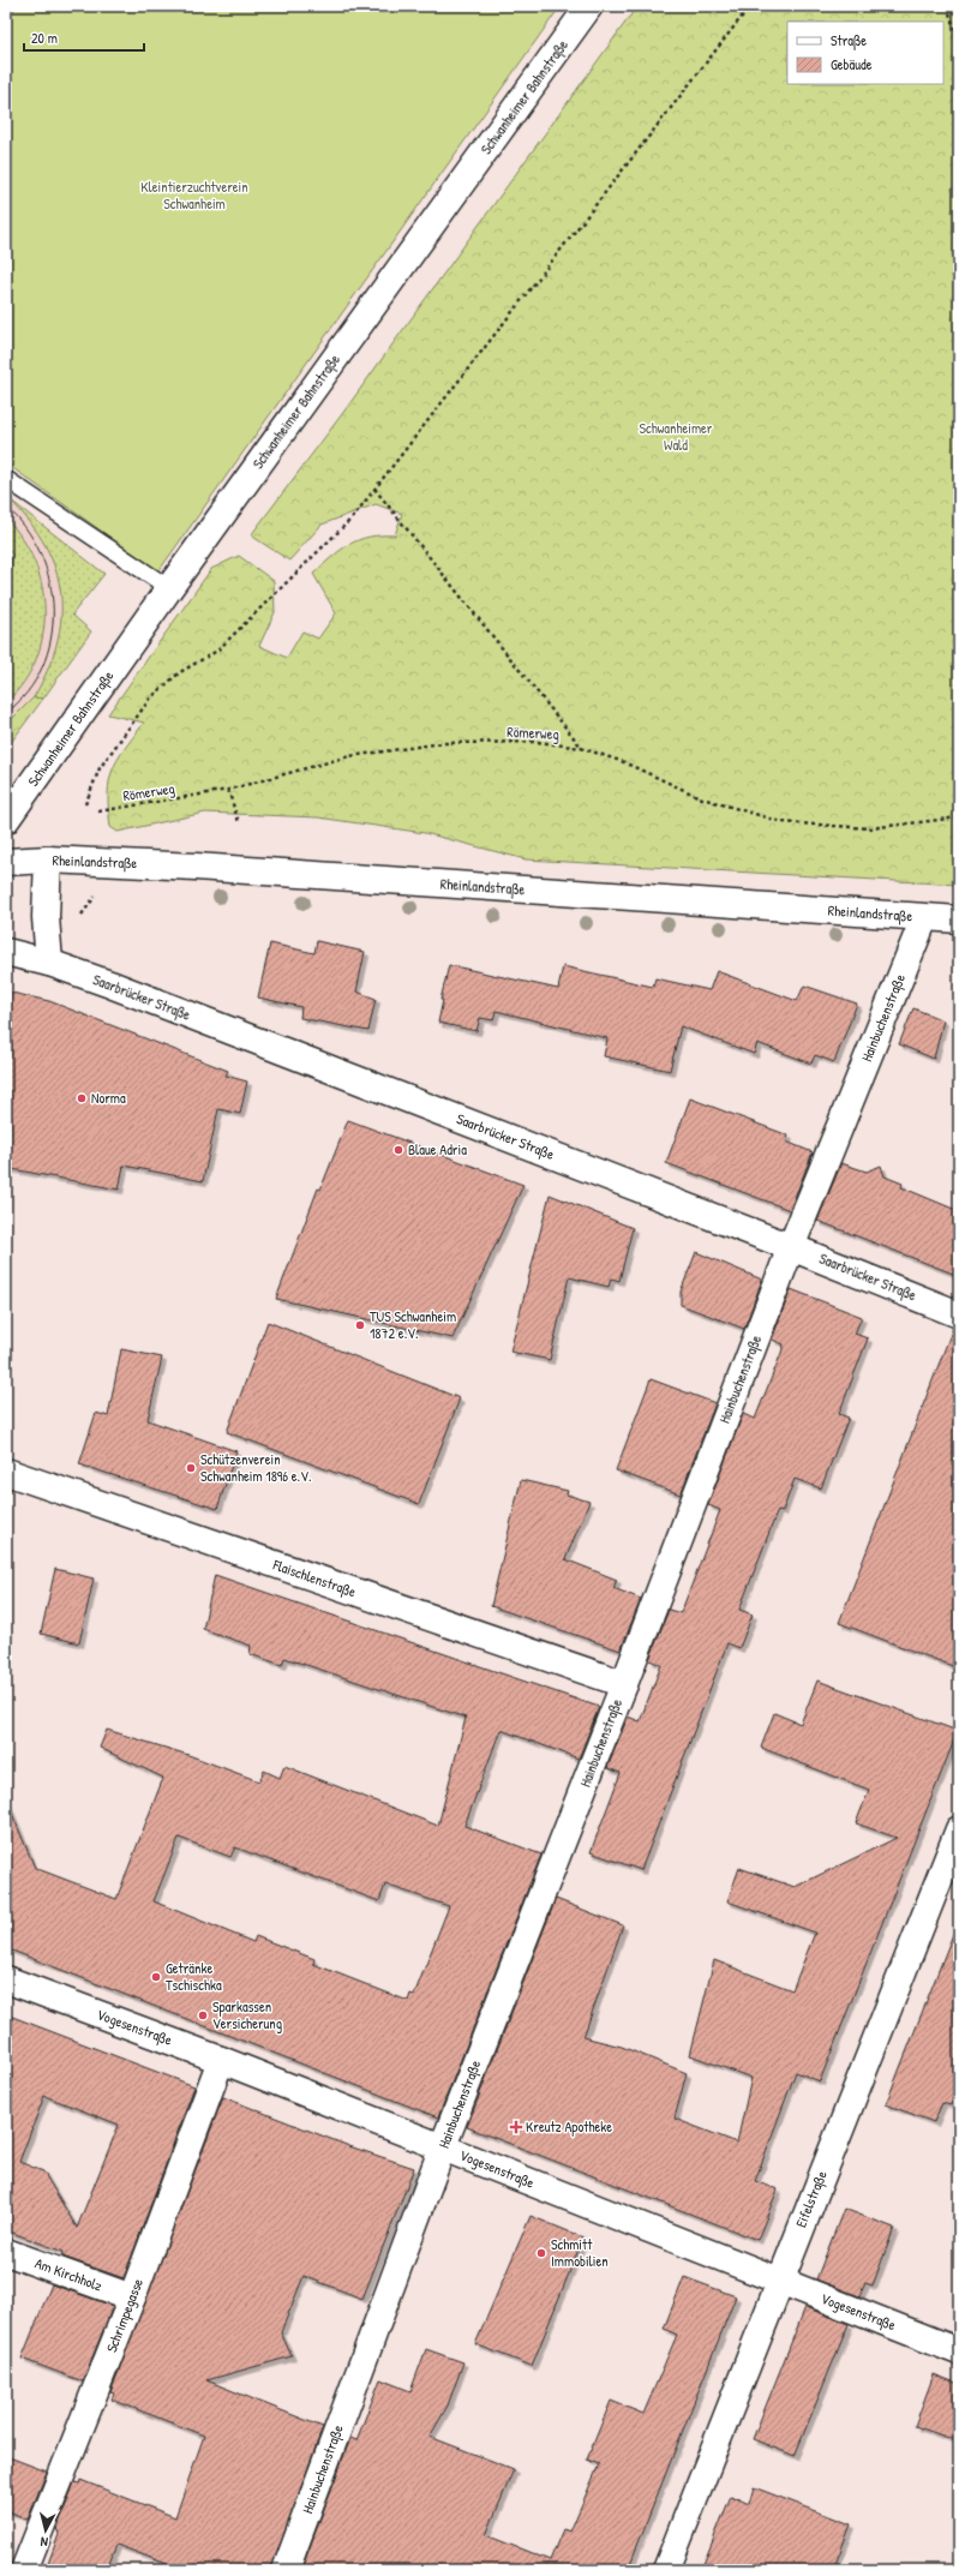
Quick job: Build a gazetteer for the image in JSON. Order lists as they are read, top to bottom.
{
  "streets": {
    "street": [
      "Schwanheimer Bahnstraße",
      "Rheinlandstraße",
      "Saarbrücker Straße",
      "Hainbuchenstraße",
      "Flaischlenstraße",
      "Vogesenstraße",
      "Eifelstraße",
      "Am Kirchholz",
      "Schrimpegasse"
    ],
    "path": ["Römerweg"]
  },
  "crossings": [
    ["Rheinlandstraße", "Hainbuchenstraße"],
    ["Saarbrücker Straße", "Hainbuchenstraße"],
    ["Hainbuchenstraße", "Flaischlenstraße"],
    ["Hainbuchenstraße", "Vogesenstraße"],
    ["Vogesenstraße", "Eifelstraße"],
    ["Vogesenstraße", "Schrimpegasse"],
    ["Am Kirchholz", "Schrimpegasse"]
  ],
  "parks": ["Kleintierzuchtverein Schwanheim", "Schwanheimer Wald"],
  "places": {
    "other": [
      "Norma",
      "Blaue Adria",
      "TUS Schwanheim 1872 e.V.",
      "Schützenverein Schwanheim 1896 e.V.",
      "Getränke Tschischka",
      "Sparkassen Versicherung",
      "Schmitt Immobilien"
    ],
    "health": ["Kreutz Apotheke"]
  },
  "legend": ["Straße", "Gebäude"],
  "scale_bar": "20 m",
  "north": "bottom"
}
